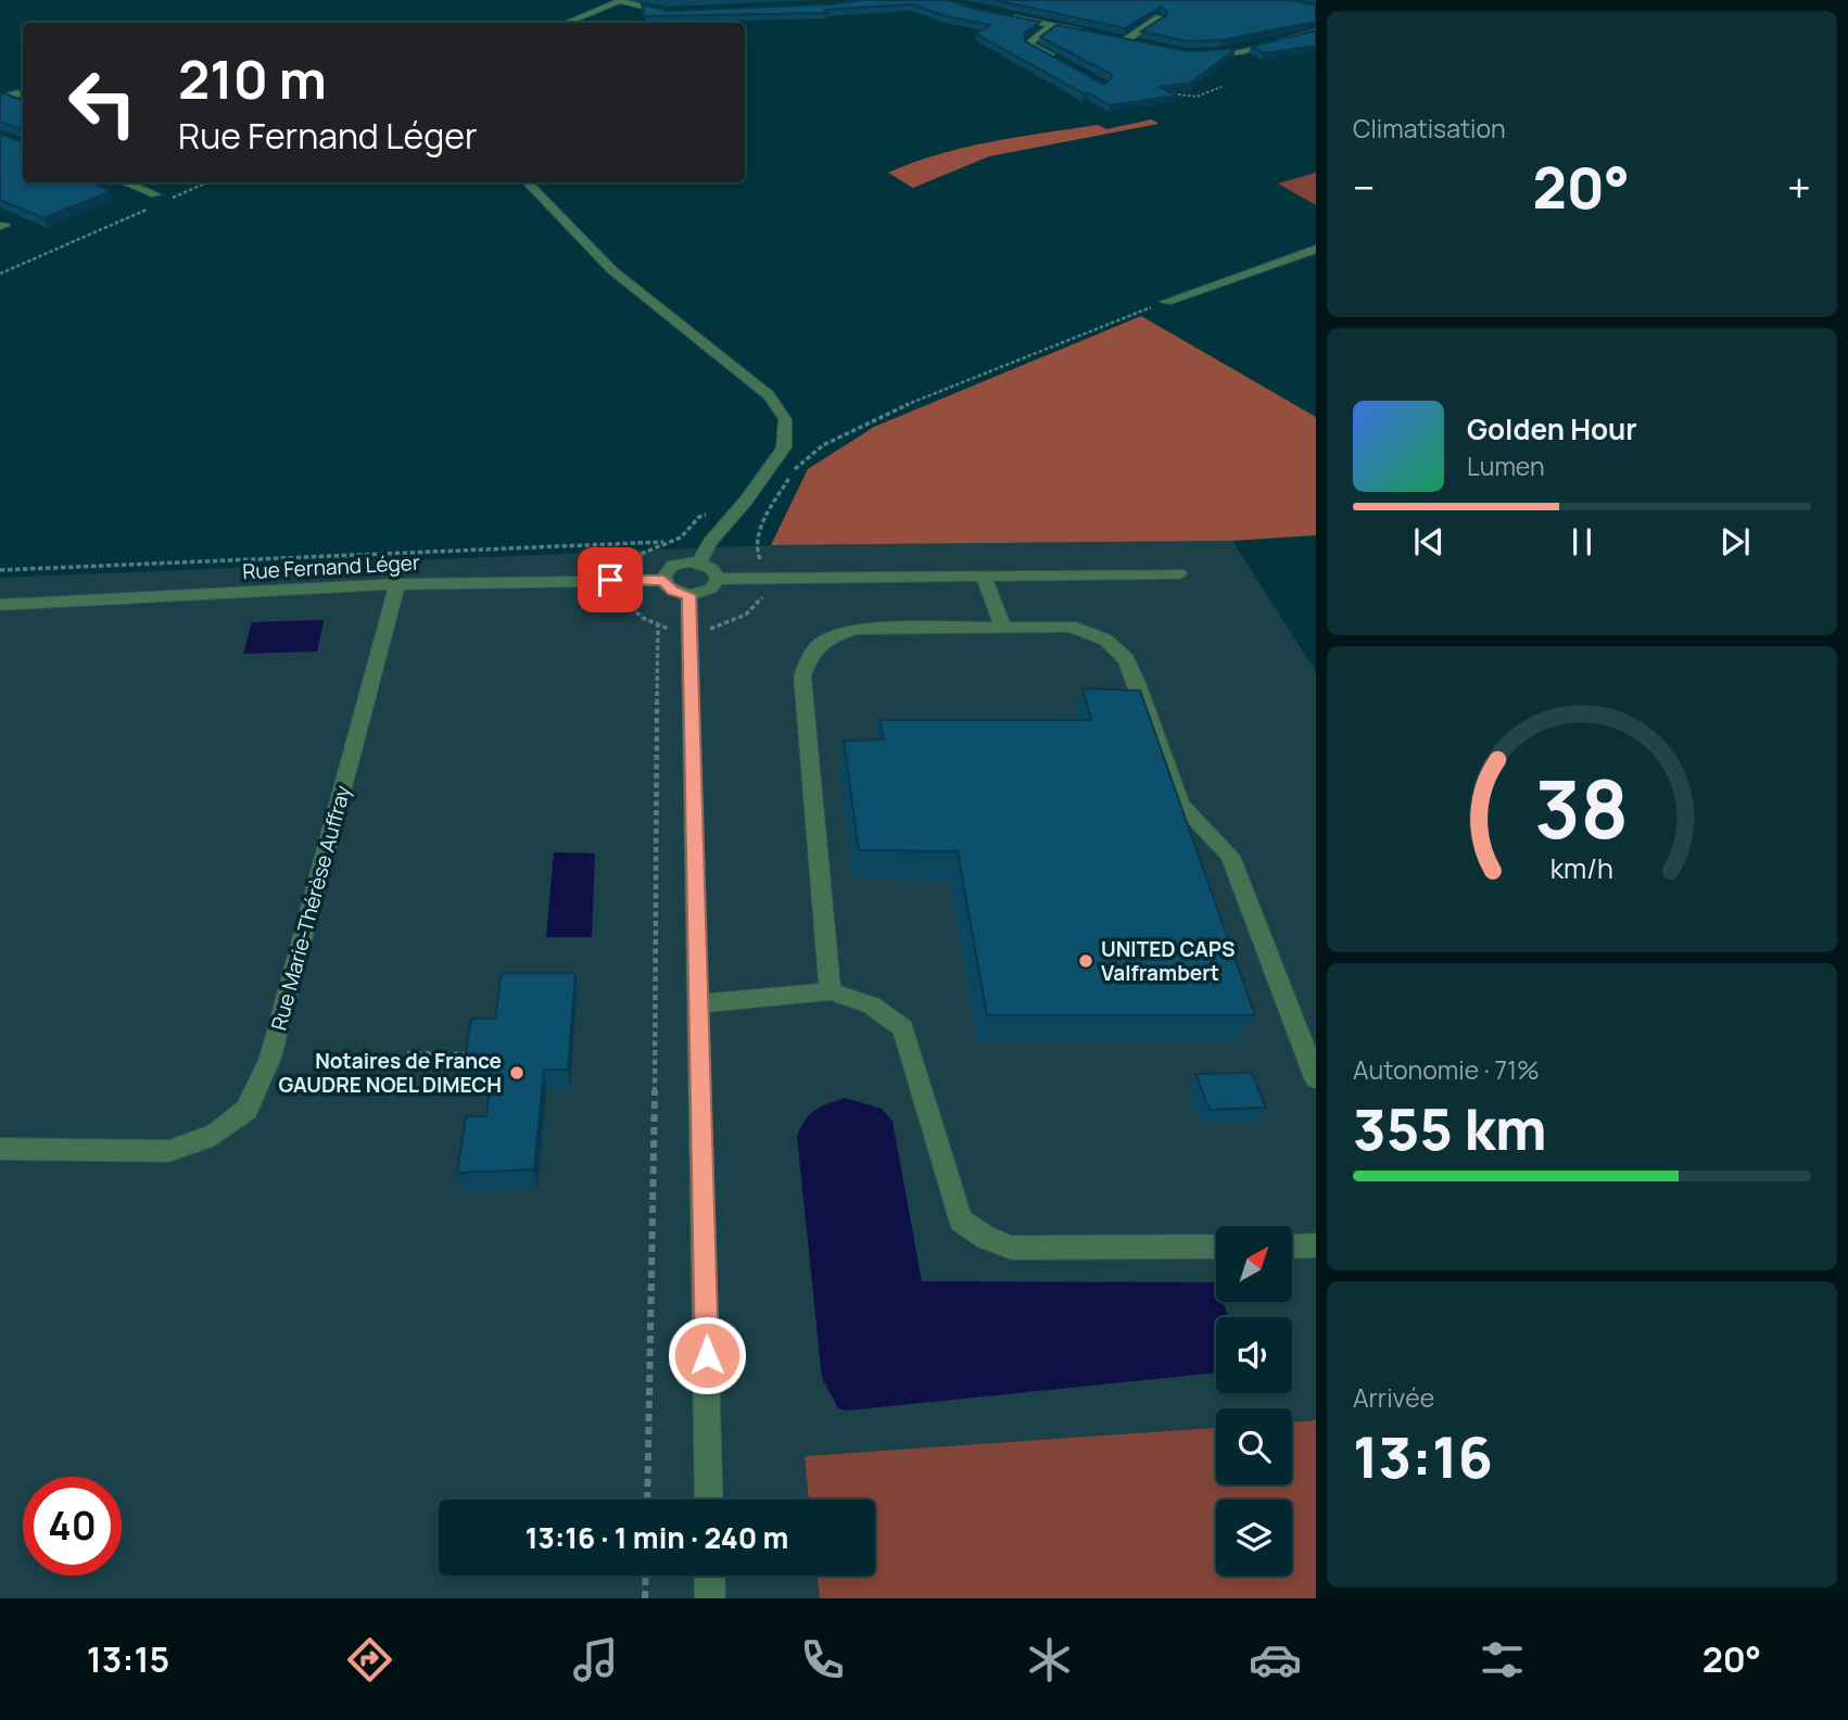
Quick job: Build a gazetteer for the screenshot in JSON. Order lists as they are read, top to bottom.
{
  "streets": {
    "street": ["Rue Fernand Léger", "Rue Marie-Thérèse Auffray"]
  },
  "crossings": [
    ["Rue Fernand Léger", "Rue Marie-Thérèse Auffray"]
  ],
  "places": ["UNITED CAPS Valframbert", "Notaires de France GAUDRE NOEL DIMECH"],
  "north": "top right",
  "page": {
    "tile": [
      "Climatisation",
      ["Autonomie · 71%", "355 km"],
      ["Arrivée", "13:16"]
    ],
    "turn": ["210 m", "Rue Fernand Léger"],
    "heat": ["−", "20°", "+"],
    "song": ["Golden Hour", "Lumen"],
    "limit": "40",
    "trip": "13:16 · 1 min · 240 m",
    "tabs": ["13:15", "20°"],
    "gauge": ["38", "km/h"]
  }
}
